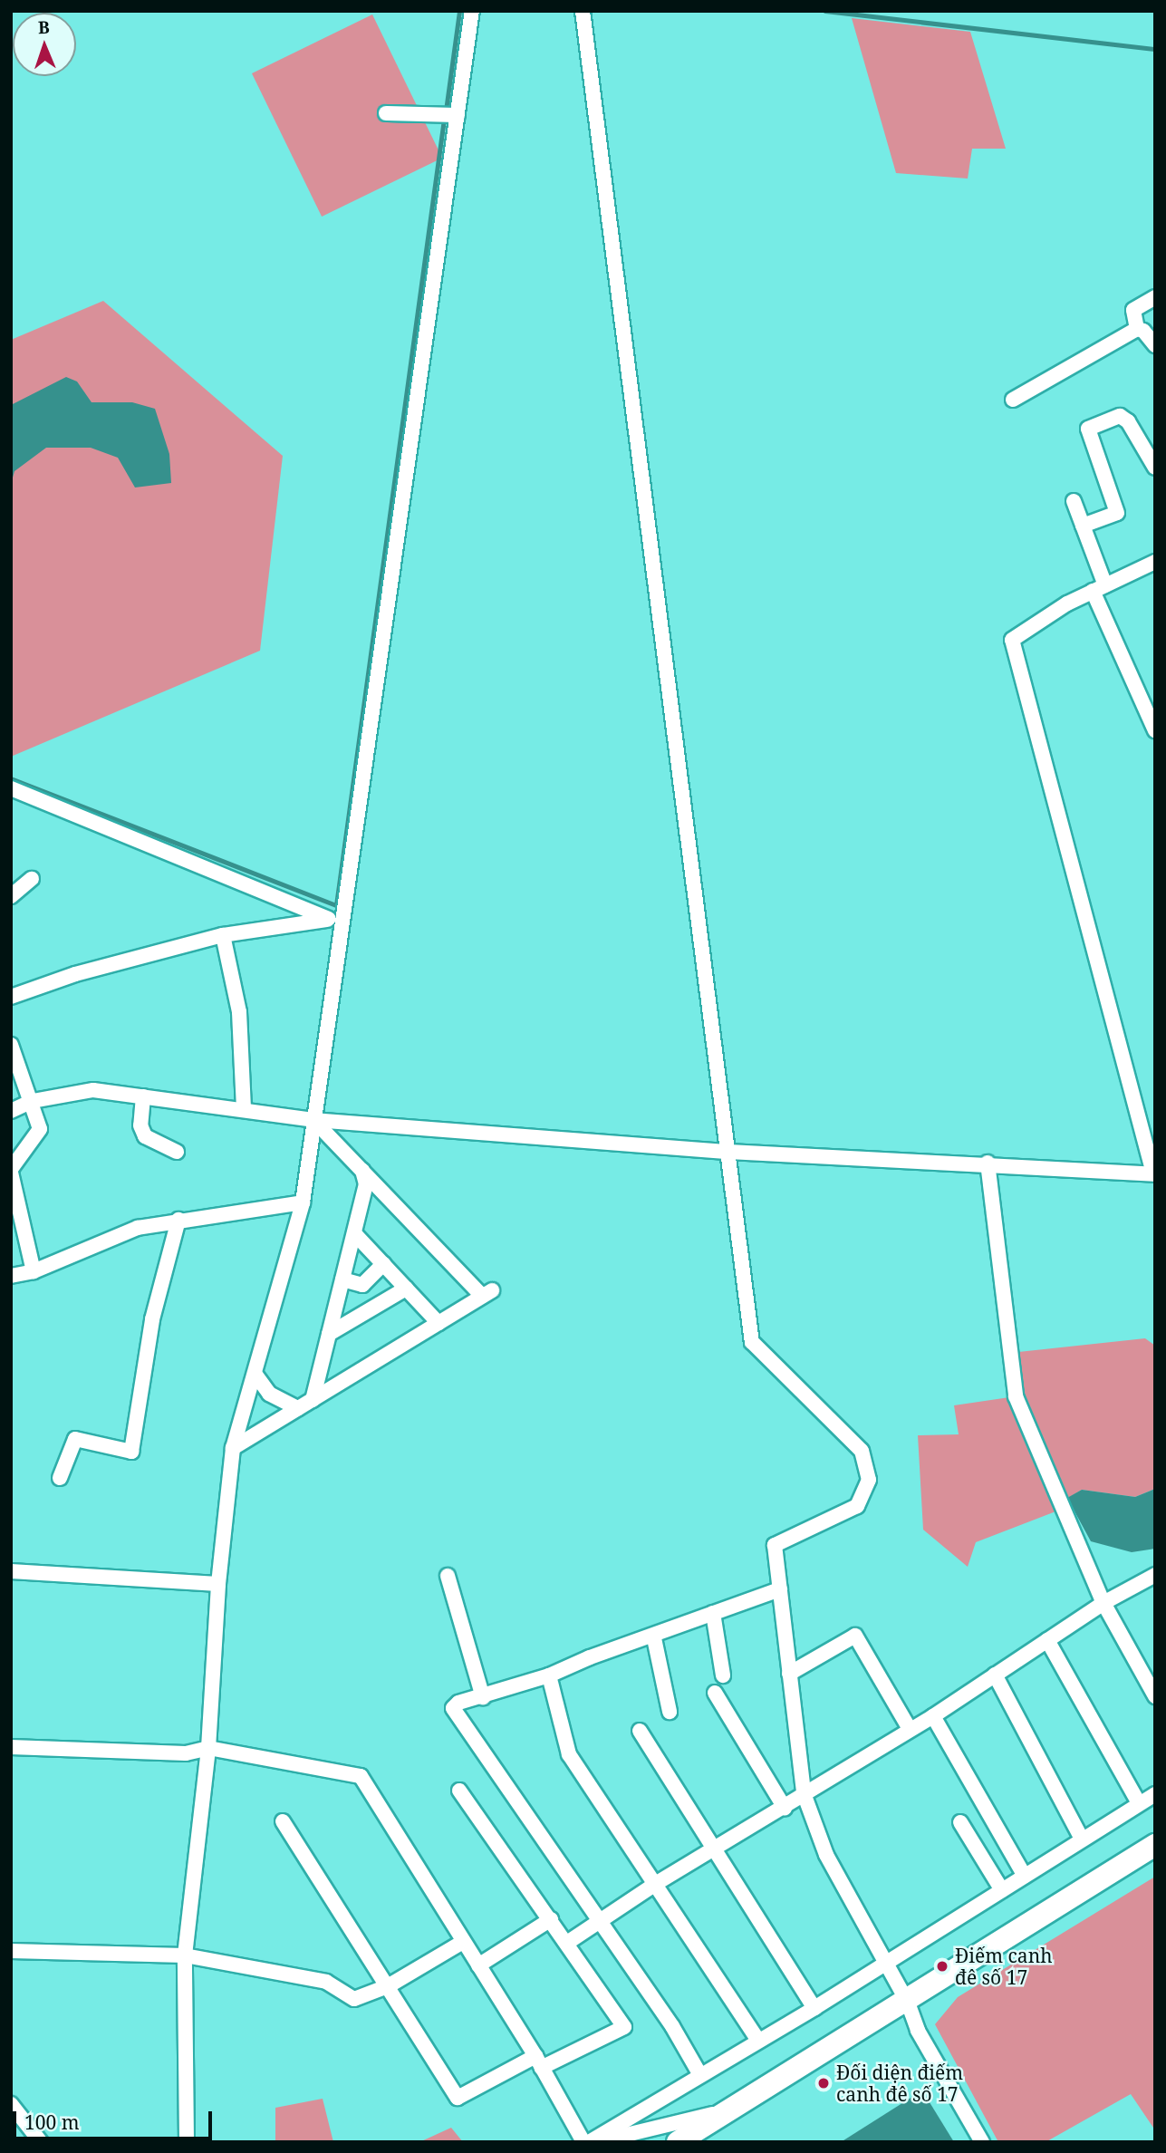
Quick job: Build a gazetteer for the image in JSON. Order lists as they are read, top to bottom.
{
  "places": ["Điếm canh đê số 17", "Đối diện điếm canh đê số 17"],
  "scale_bar": "100 m",
  "north": "top"
}
